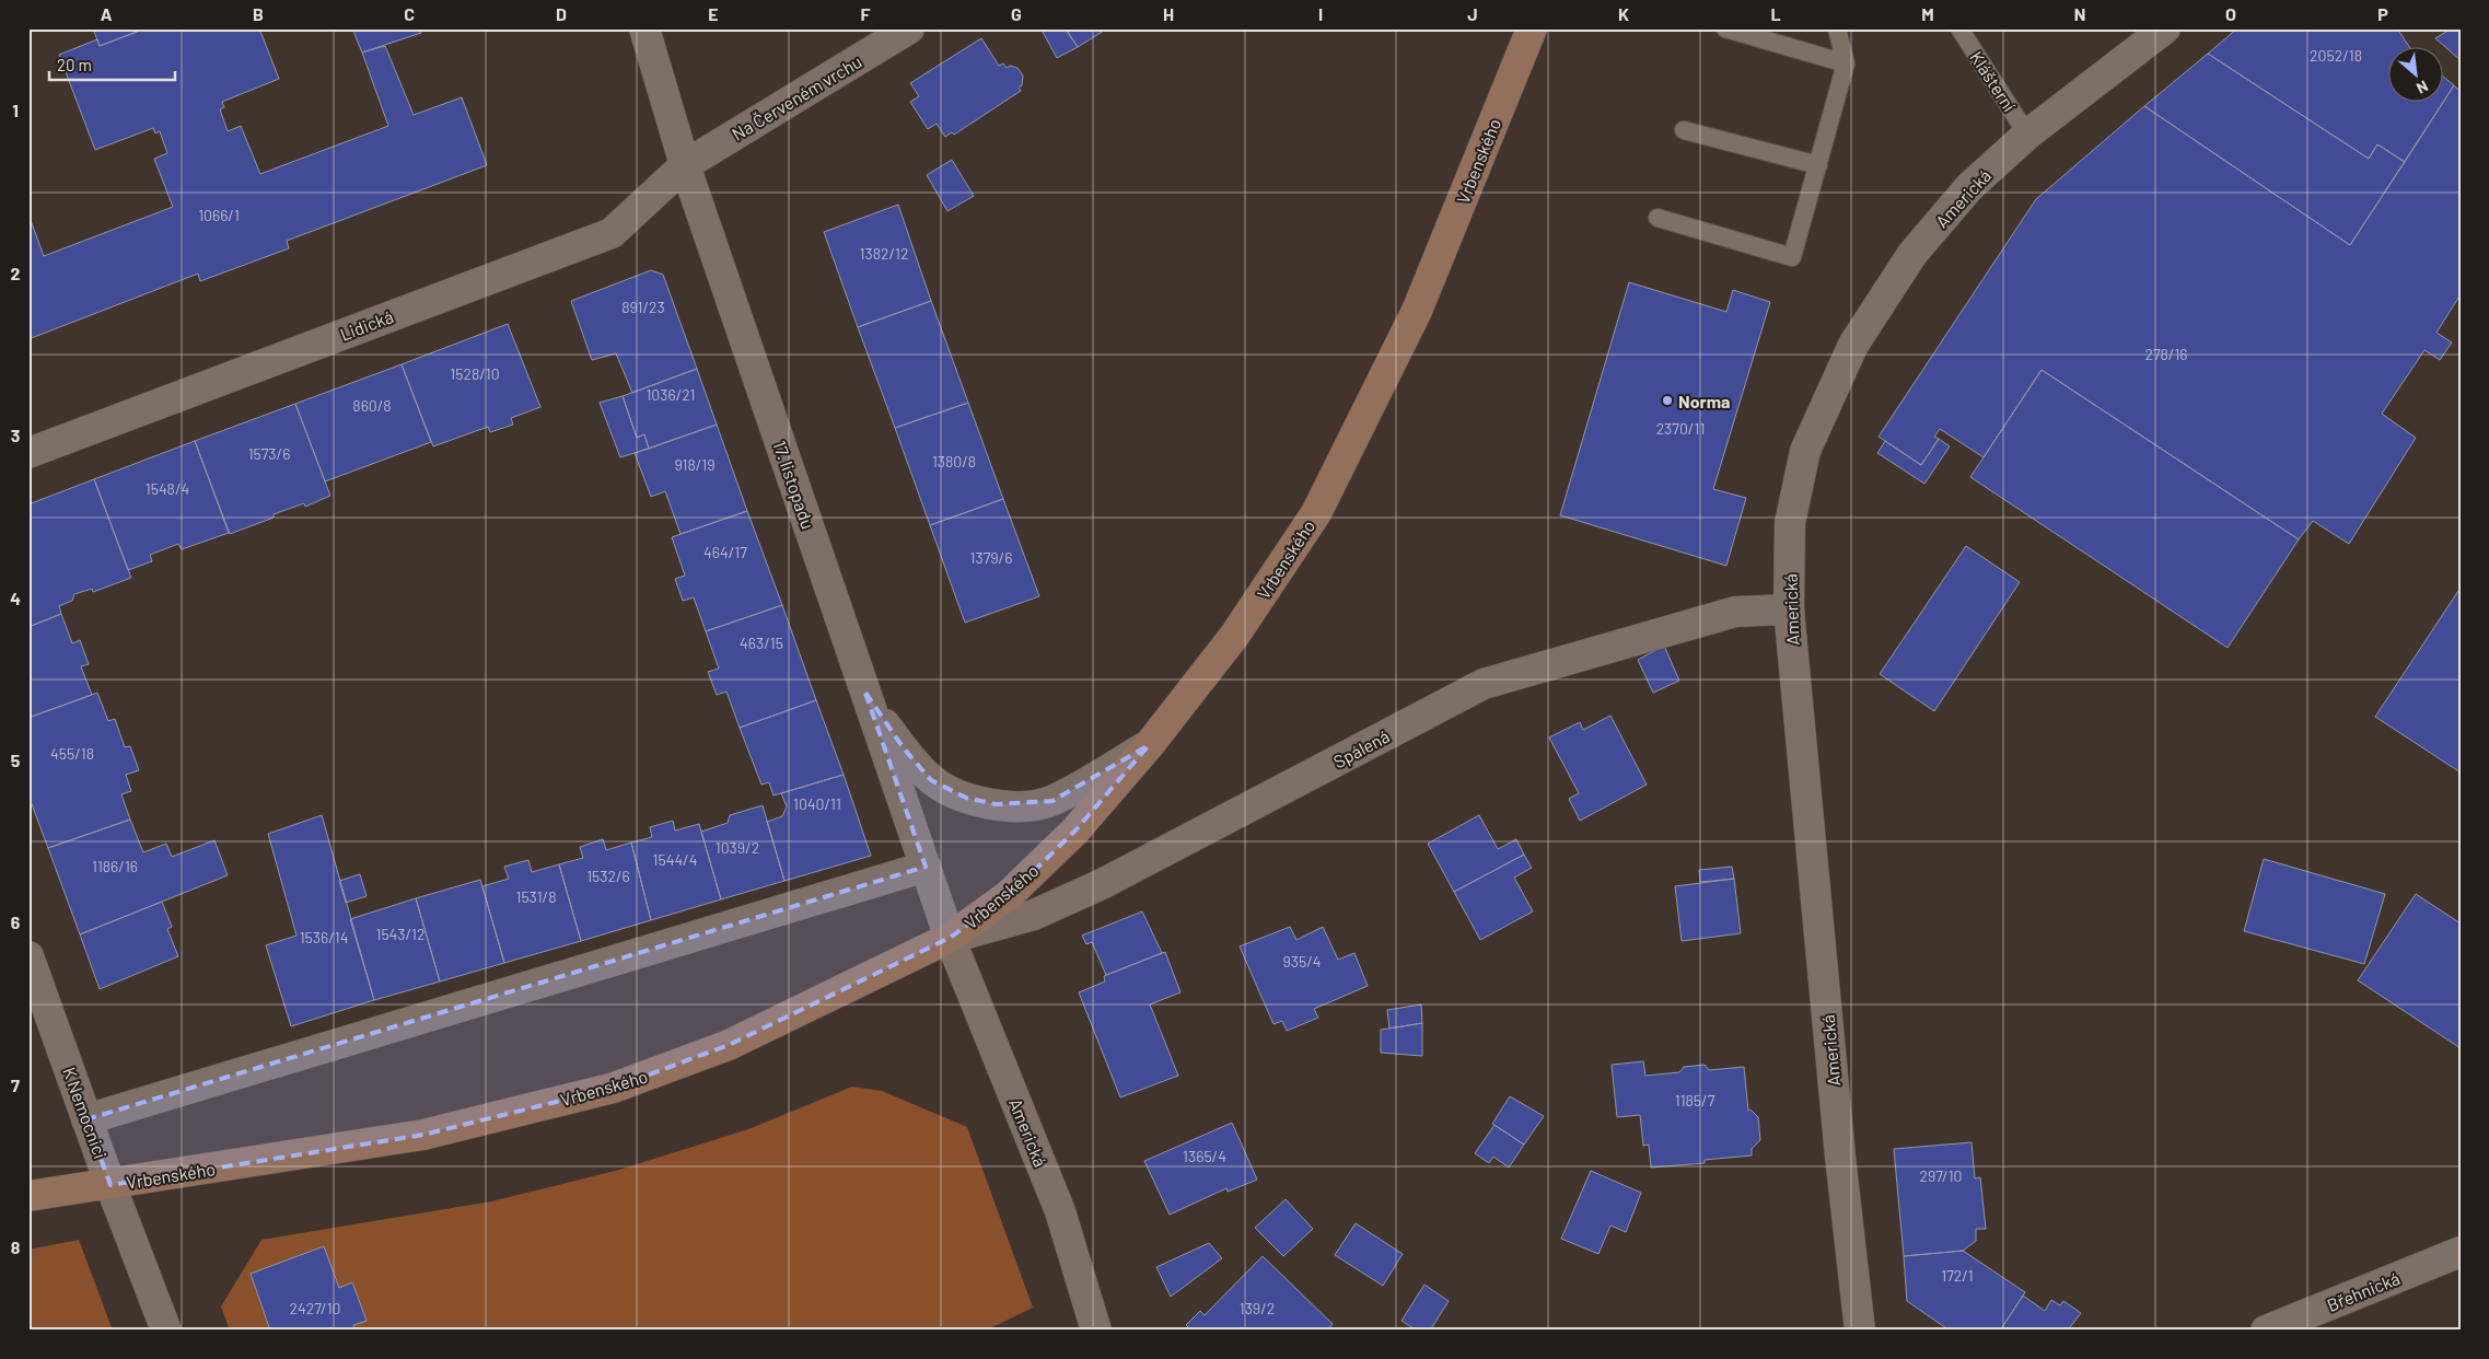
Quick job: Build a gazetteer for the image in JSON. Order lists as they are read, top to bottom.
{
  "streets": {
    "main road": ["Vrbenského"],
    "street": [
      "Na Červeném vrchu",
      "Americká",
      "Lidická",
      "17. listopadu",
      "Spálená",
      "K Nemocnici",
      "Břehnická"
    ],
    "lane": ["Klášterní"]
  },
  "crossings": [
    ["Klášterní", "Americká"],
    ["Na Červeném vrchu", "Lidická"],
    ["Na Červeném vrchu", "17. listopadu"],
    ["Vrbenského", "Americká"],
    ["Vrbenského", "17. listopadu"],
    ["Vrbenského", "Spálená"],
    ["Vrbenského", "K Nemocnici"],
    ["Americká", "17. listopadu"],
    ["Americká", "Spálená"],
    ["Lidická", "17. listopadu"],
    ["17. listopadu", "Spálená"]
  ],
  "places": ["Norma"],
  "house_numbers": [
    "2052/18",
    "1066/1",
    "1382/12",
    "891/23",
    "278/16",
    "1528/10",
    "1036/21",
    "860/8",
    "2370/11",
    "1573/6",
    "1380/8",
    "918/19",
    "1548/4",
    "464/17",
    "1379/6",
    "463/15",
    "455/18",
    "1040/11",
    "1039/2",
    "1544/4",
    "1186/16",
    "1532/6",
    "1531/8",
    "1543/12",
    "1536/14",
    "935/4",
    "1185/7",
    "1365/4",
    "297/10",
    "172/1",
    "2427/10",
    "139/2"
  ],
  "scale_bar": "20 m",
  "north": "bottom right",
  "grid": {
    "columns": [
      "A",
      "B",
      "C",
      "D",
      "E",
      "F",
      "G",
      "H",
      "I",
      "J",
      "K",
      "L",
      "M",
      "N",
      "O",
      "P"
    ],
    "rows": [
      "1",
      "2",
      "3",
      "4",
      "5",
      "6",
      "7",
      "8"
    ]
  }
}
